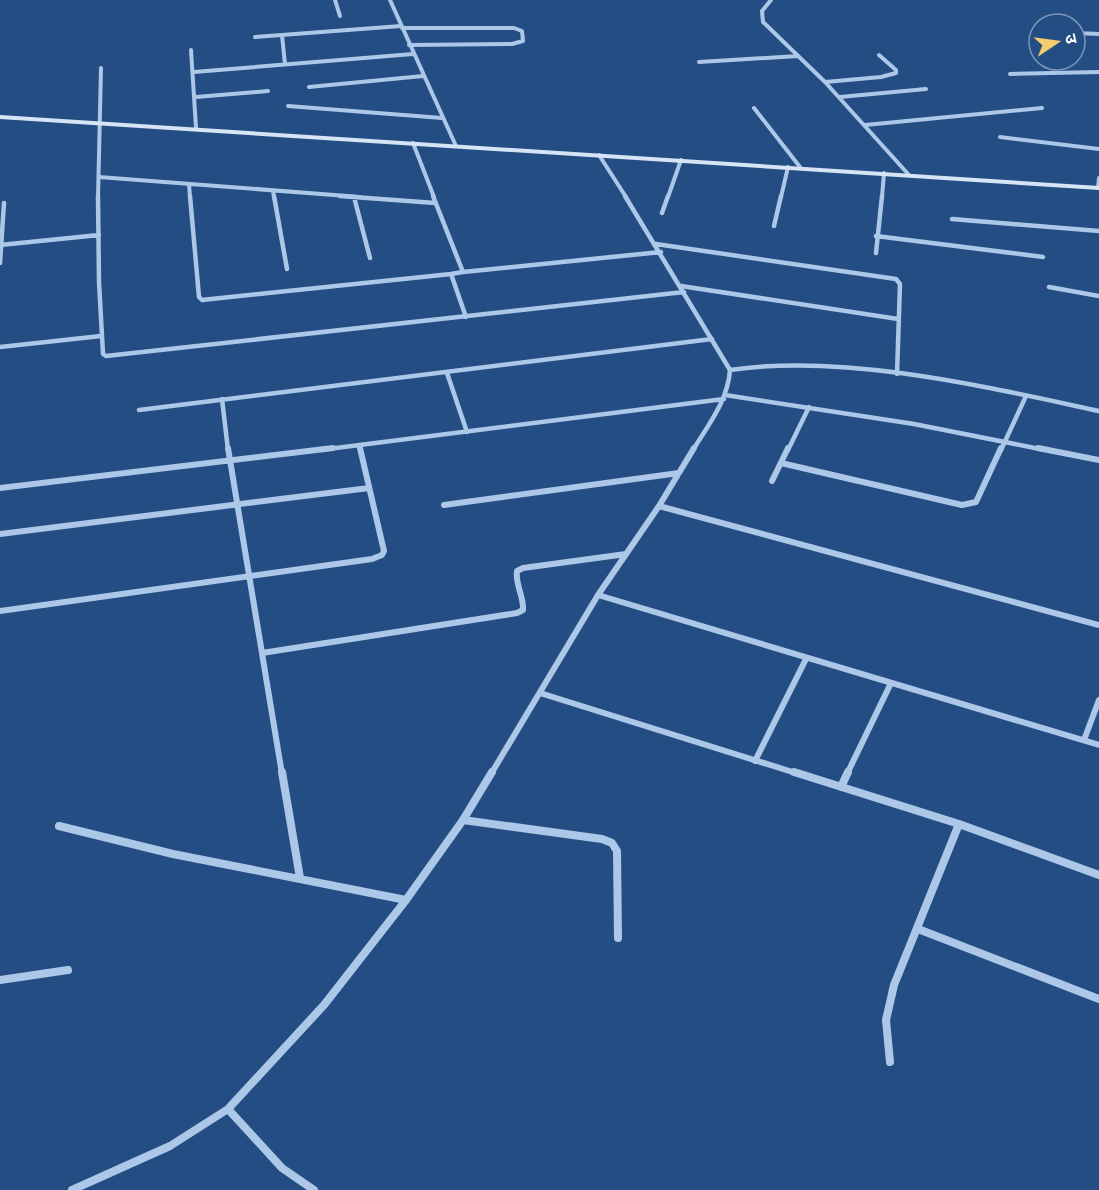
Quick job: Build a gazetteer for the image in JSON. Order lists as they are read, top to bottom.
{
  "north": "right"
}
